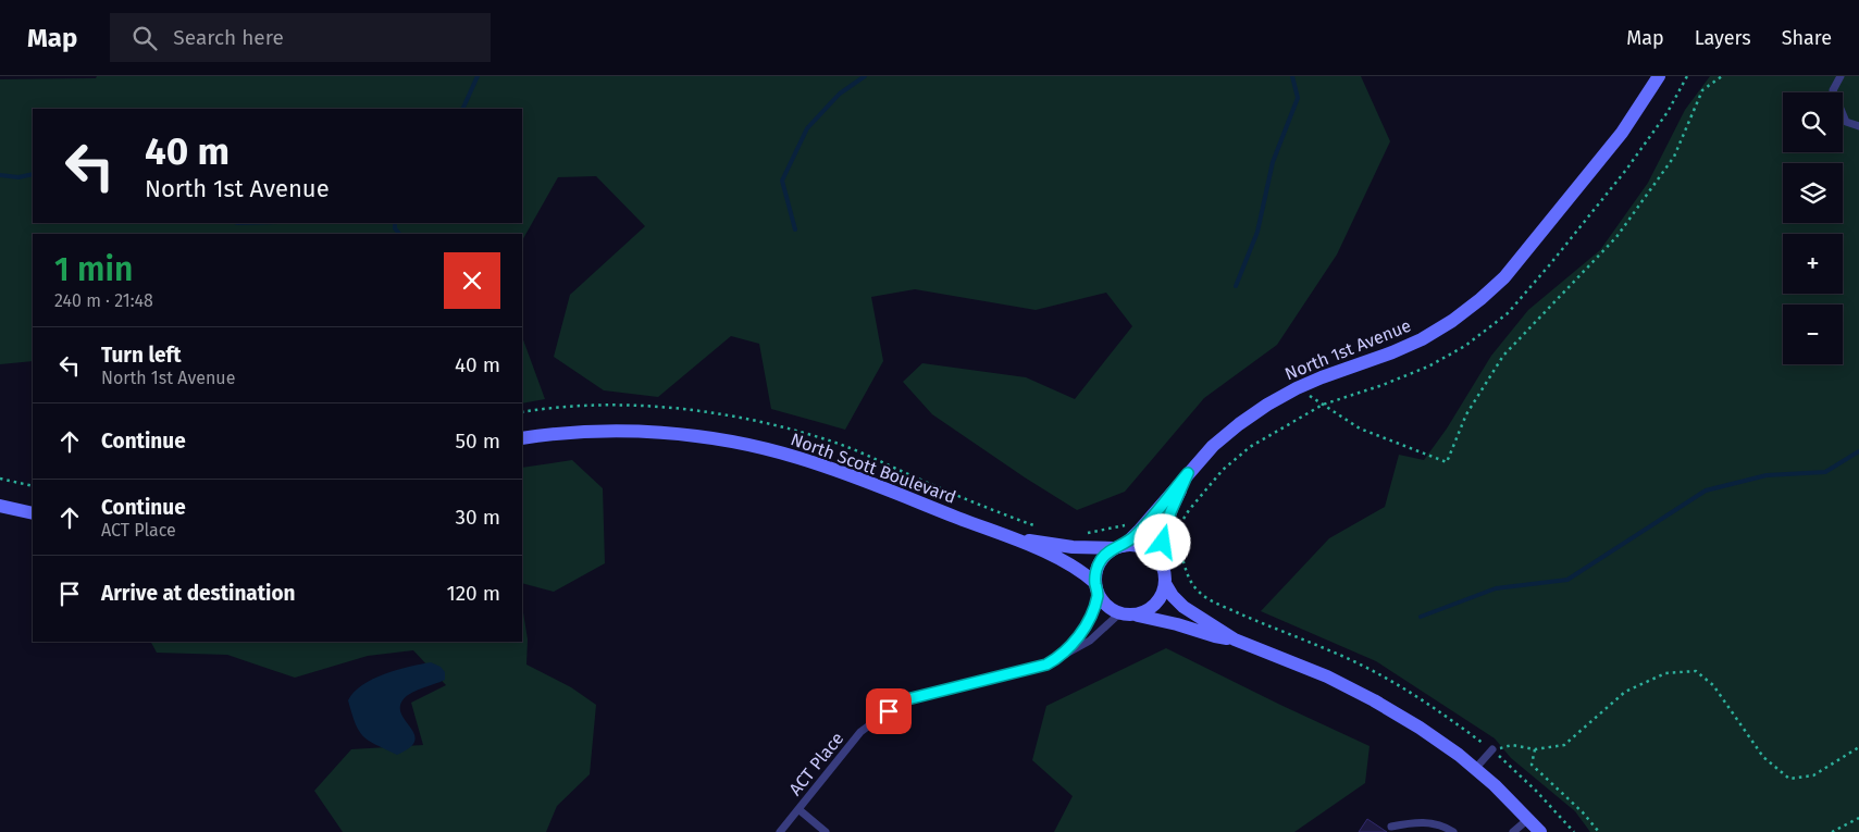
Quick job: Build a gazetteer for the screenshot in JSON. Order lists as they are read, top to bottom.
{
  "streets": {
    "main road": ["North 1st Avenue", "North Scott Boulevard"],
    "lane": ["ACT Place"]
  },
  "crossings": [
    ["North 1st Avenue", "North Scott Boulevard"],
    ["North 1st Avenue", "ACT Place"],
    ["North Scott Boulevard", "ACT Place"]
  ],
  "page": {
    "header": "Map",
    "search": "Search here",
    "nav": ["Map", "Layers", "Share"],
    "map_buttons": ["+", "−"],
    "turn": ["40 m", "North 1st Avenue"],
    "heading": ["1 min", "240 m · 21:48"],
    "list": [
      {
        "name": "Turn left",
        "note": "North 1st Avenue",
        "value": "40 m"
      },
      {
        "name": "Continue",
        "value": "50 m"
      },
      {
        "name": "Continue",
        "note": "ACT Place",
        "value": "30 m"
      },
      {
        "name": "Arrive at destination",
        "value": "120 m"
      }
    ]
  }
}
